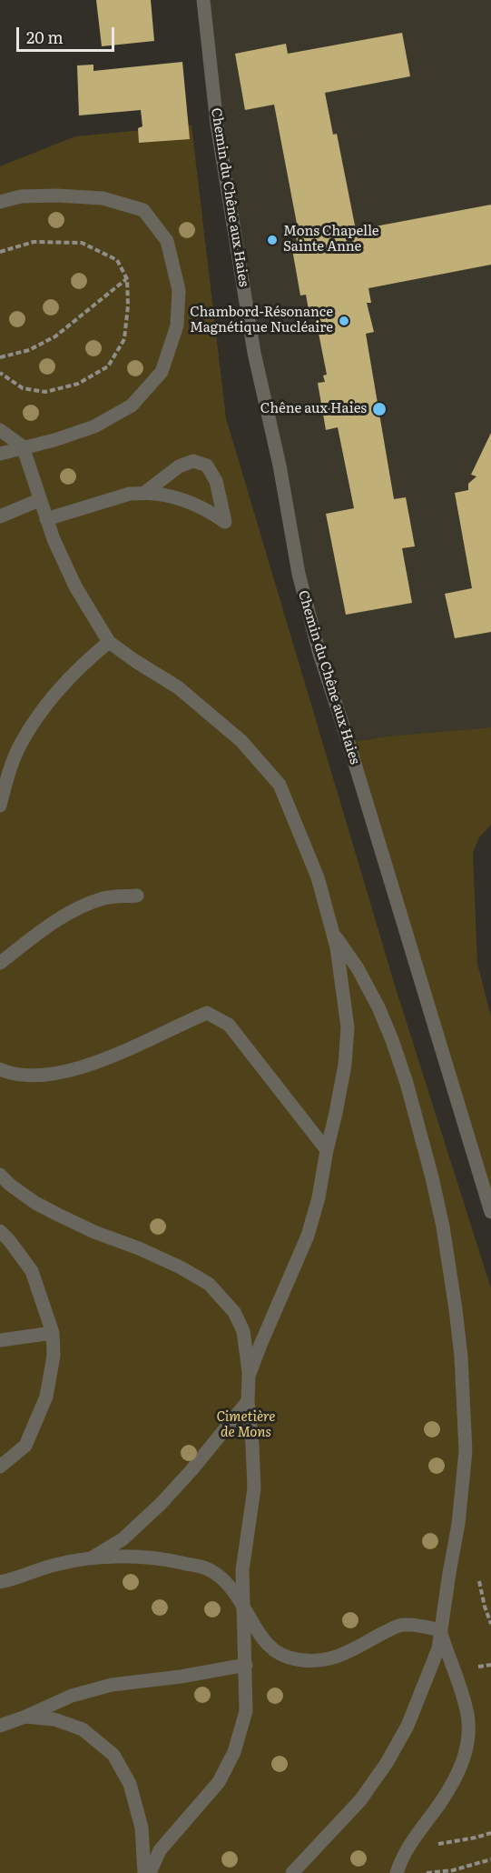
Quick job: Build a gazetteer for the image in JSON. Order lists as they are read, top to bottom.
{
  "streets": {
    "street": ["Chemin du Chêne aux Haies"]
  },
  "parks": ["Cimetière de Mons"],
  "places": ["Mons Chapelle Sainte Anne", "Chambord-Résonance Magnétique Nucléaire", "Chêne aux Haies"],
  "scale_bar": "20 m"
}
